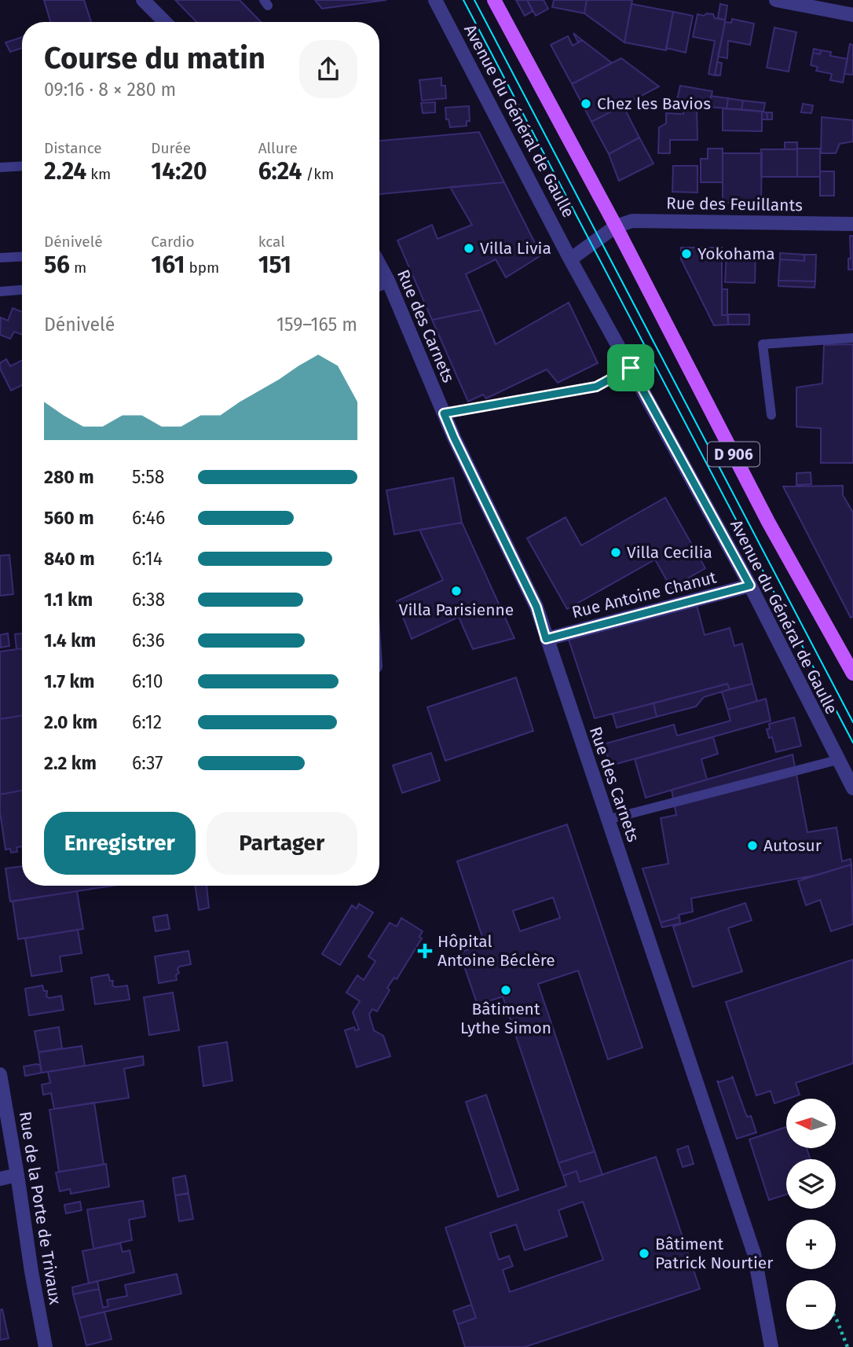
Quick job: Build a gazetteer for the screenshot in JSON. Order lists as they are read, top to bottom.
{
  "streets": {
    "main road": ["Avenue du Général de Gaulle", "D 906"],
    "street": [
      "Rue des Feuillants",
      "Rue des Carnets",
      "Rue Antoine Chanut",
      "Rue de la Porte de Trivaux"
    ]
  },
  "crossings": [
    ["Avenue du Général de Gaulle", "Rue des Feuillants"],
    ["Avenue du Général de Gaulle", "Rue Antoine Chanut"],
    ["Rue des Carnets", "Rue Antoine Chanut"]
  ],
  "places": {
    "other": [
      "Chez les Bavios",
      "Villa Livia",
      "Yokohama",
      "Villa Cecilia",
      "Villa Parisienne",
      "Autosur",
      "Bâtiment Lythe Simon",
      "Bâtiment Patrick Nourtier"
    ],
    "health": ["Hôpital Antoine Béclère"]
  },
  "north": "left",
  "page": {
    "heading": ["Course du matin", "09:16 · 8 × 280 m"],
    "stats": [
      ["Distance", "2.24 km"],
      ["Durée", "14:20"],
      ["Allure", "6:24 /km"],
      ["Dénivelé", "56 m"],
      ["Cardio", "161 bpm"],
      ["kcal", "151"]
    ],
    "chart": ["Dénivelé", "159–165 m"],
    "list": [
      {
        "name": "280 m",
        "note": "5:58"
      },
      {
        "name": "560 m",
        "note": "6:46"
      },
      {
        "name": "840 m",
        "note": "6:14"
      },
      {
        "name": "1.1 km",
        "note": "6:38"
      },
      {
        "name": "1.4 km",
        "note": "6:36"
      },
      {
        "name": "1.7 km",
        "note": "6:10"
      },
      {
        "name": "2.0 km",
        "note": "6:12"
      },
      {
        "name": "2.2 km",
        "note": "6:37"
      }
    ],
    "buttons": ["Enregistrer", "Partager"],
    "map_buttons": ["+", "−"]
  }
}
